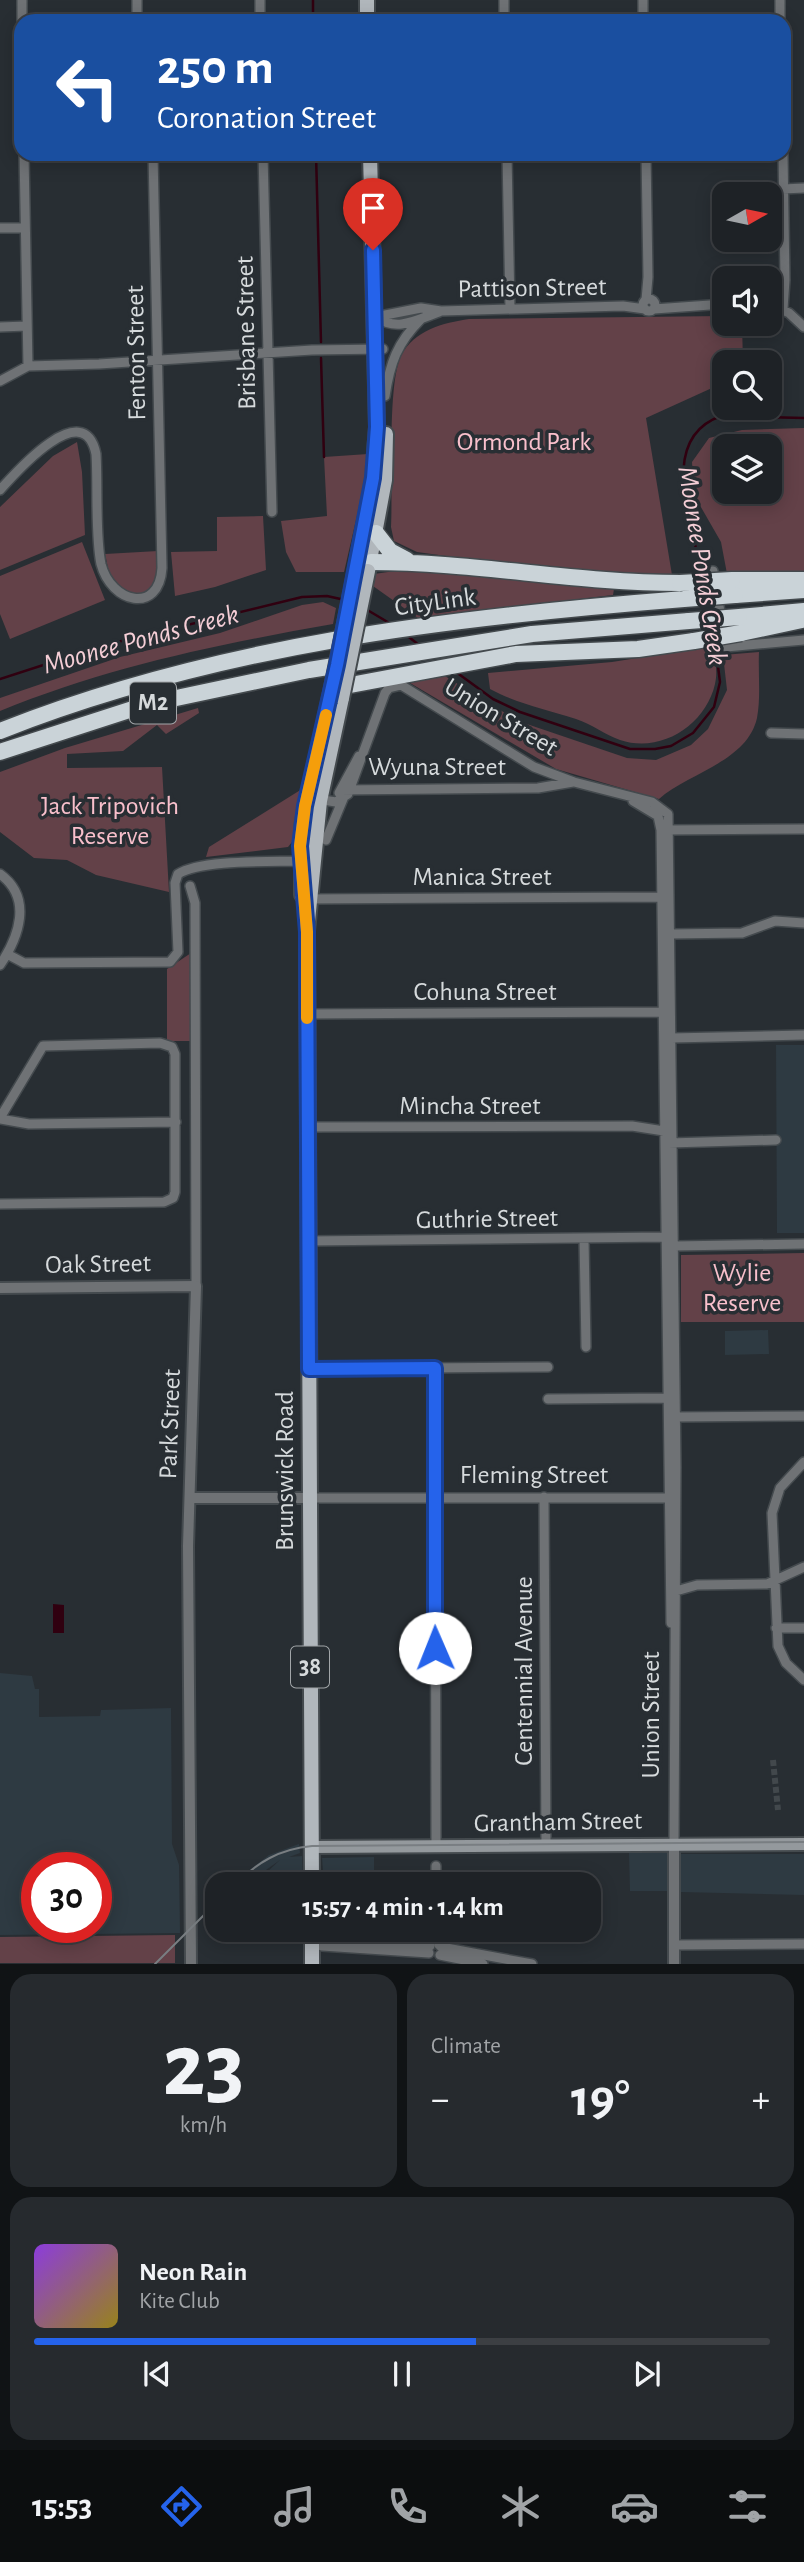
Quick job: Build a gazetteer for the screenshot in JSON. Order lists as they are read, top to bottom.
{
  "streets": {
    "highway": ["CityLink", "M2"],
    "main road": ["Brunswick Road", "38", "Grantham Street"],
    "street": [
      "Pattison Street",
      "Brisbane Street",
      "Fenton Street",
      "Union Street",
      "Wyuna Street",
      "Manica Street",
      "Cohuna Street",
      "Mincha Street",
      "Guthrie Street",
      "Oak Street",
      "Park Street",
      "Fleming Street",
      "Centennial Avenue"
    ]
  },
  "crossings": [
    ["Pattison Street", "38"],
    ["Union Street", "Wyuna Street"],
    ["Union Street", "Manica Street"],
    ["Union Street", "Cohuna Street"],
    ["Union Street", "Mincha Street"],
    ["Union Street", "Guthrie Street"],
    ["Union Street", "Fleming Street"],
    ["Union Street", "Grantham Street"],
    ["Manica Street", "Brunswick Road"],
    ["Cohuna Street", "Brunswick Road"],
    ["Mincha Street", "Brunswick Road"],
    ["Guthrie Street", "Brunswick Road"],
    ["Oak Street", "Park Street"],
    ["Park Street", "Fleming Street"],
    ["Brunswick Road", "Fleming Street"],
    ["Brunswick Road", "38"],
    ["Brunswick Road", "Grantham Street"],
    ["Fleming Street", "Centennial Avenue"],
    ["Centennial Avenue", "Grantham Street"]
  ],
  "water": ["Moonee Ponds Creek"],
  "parks": ["Ormond Park", "Jack Tripovich Reserve", "Wylie Reserve"],
  "north": "right",
  "page": {
    "turn": ["250 m", "Coronation Street"],
    "limit": "30",
    "trip": "15:57 · 4 min · 1.4 km",
    "tile": [
      ["23", "km/h"],
      "Climate"
    ],
    "heat": ["−", "19°", "+"],
    "song": ["Neon Rain", "Kite Club"],
    "tabs": "15:53"
  }
}
